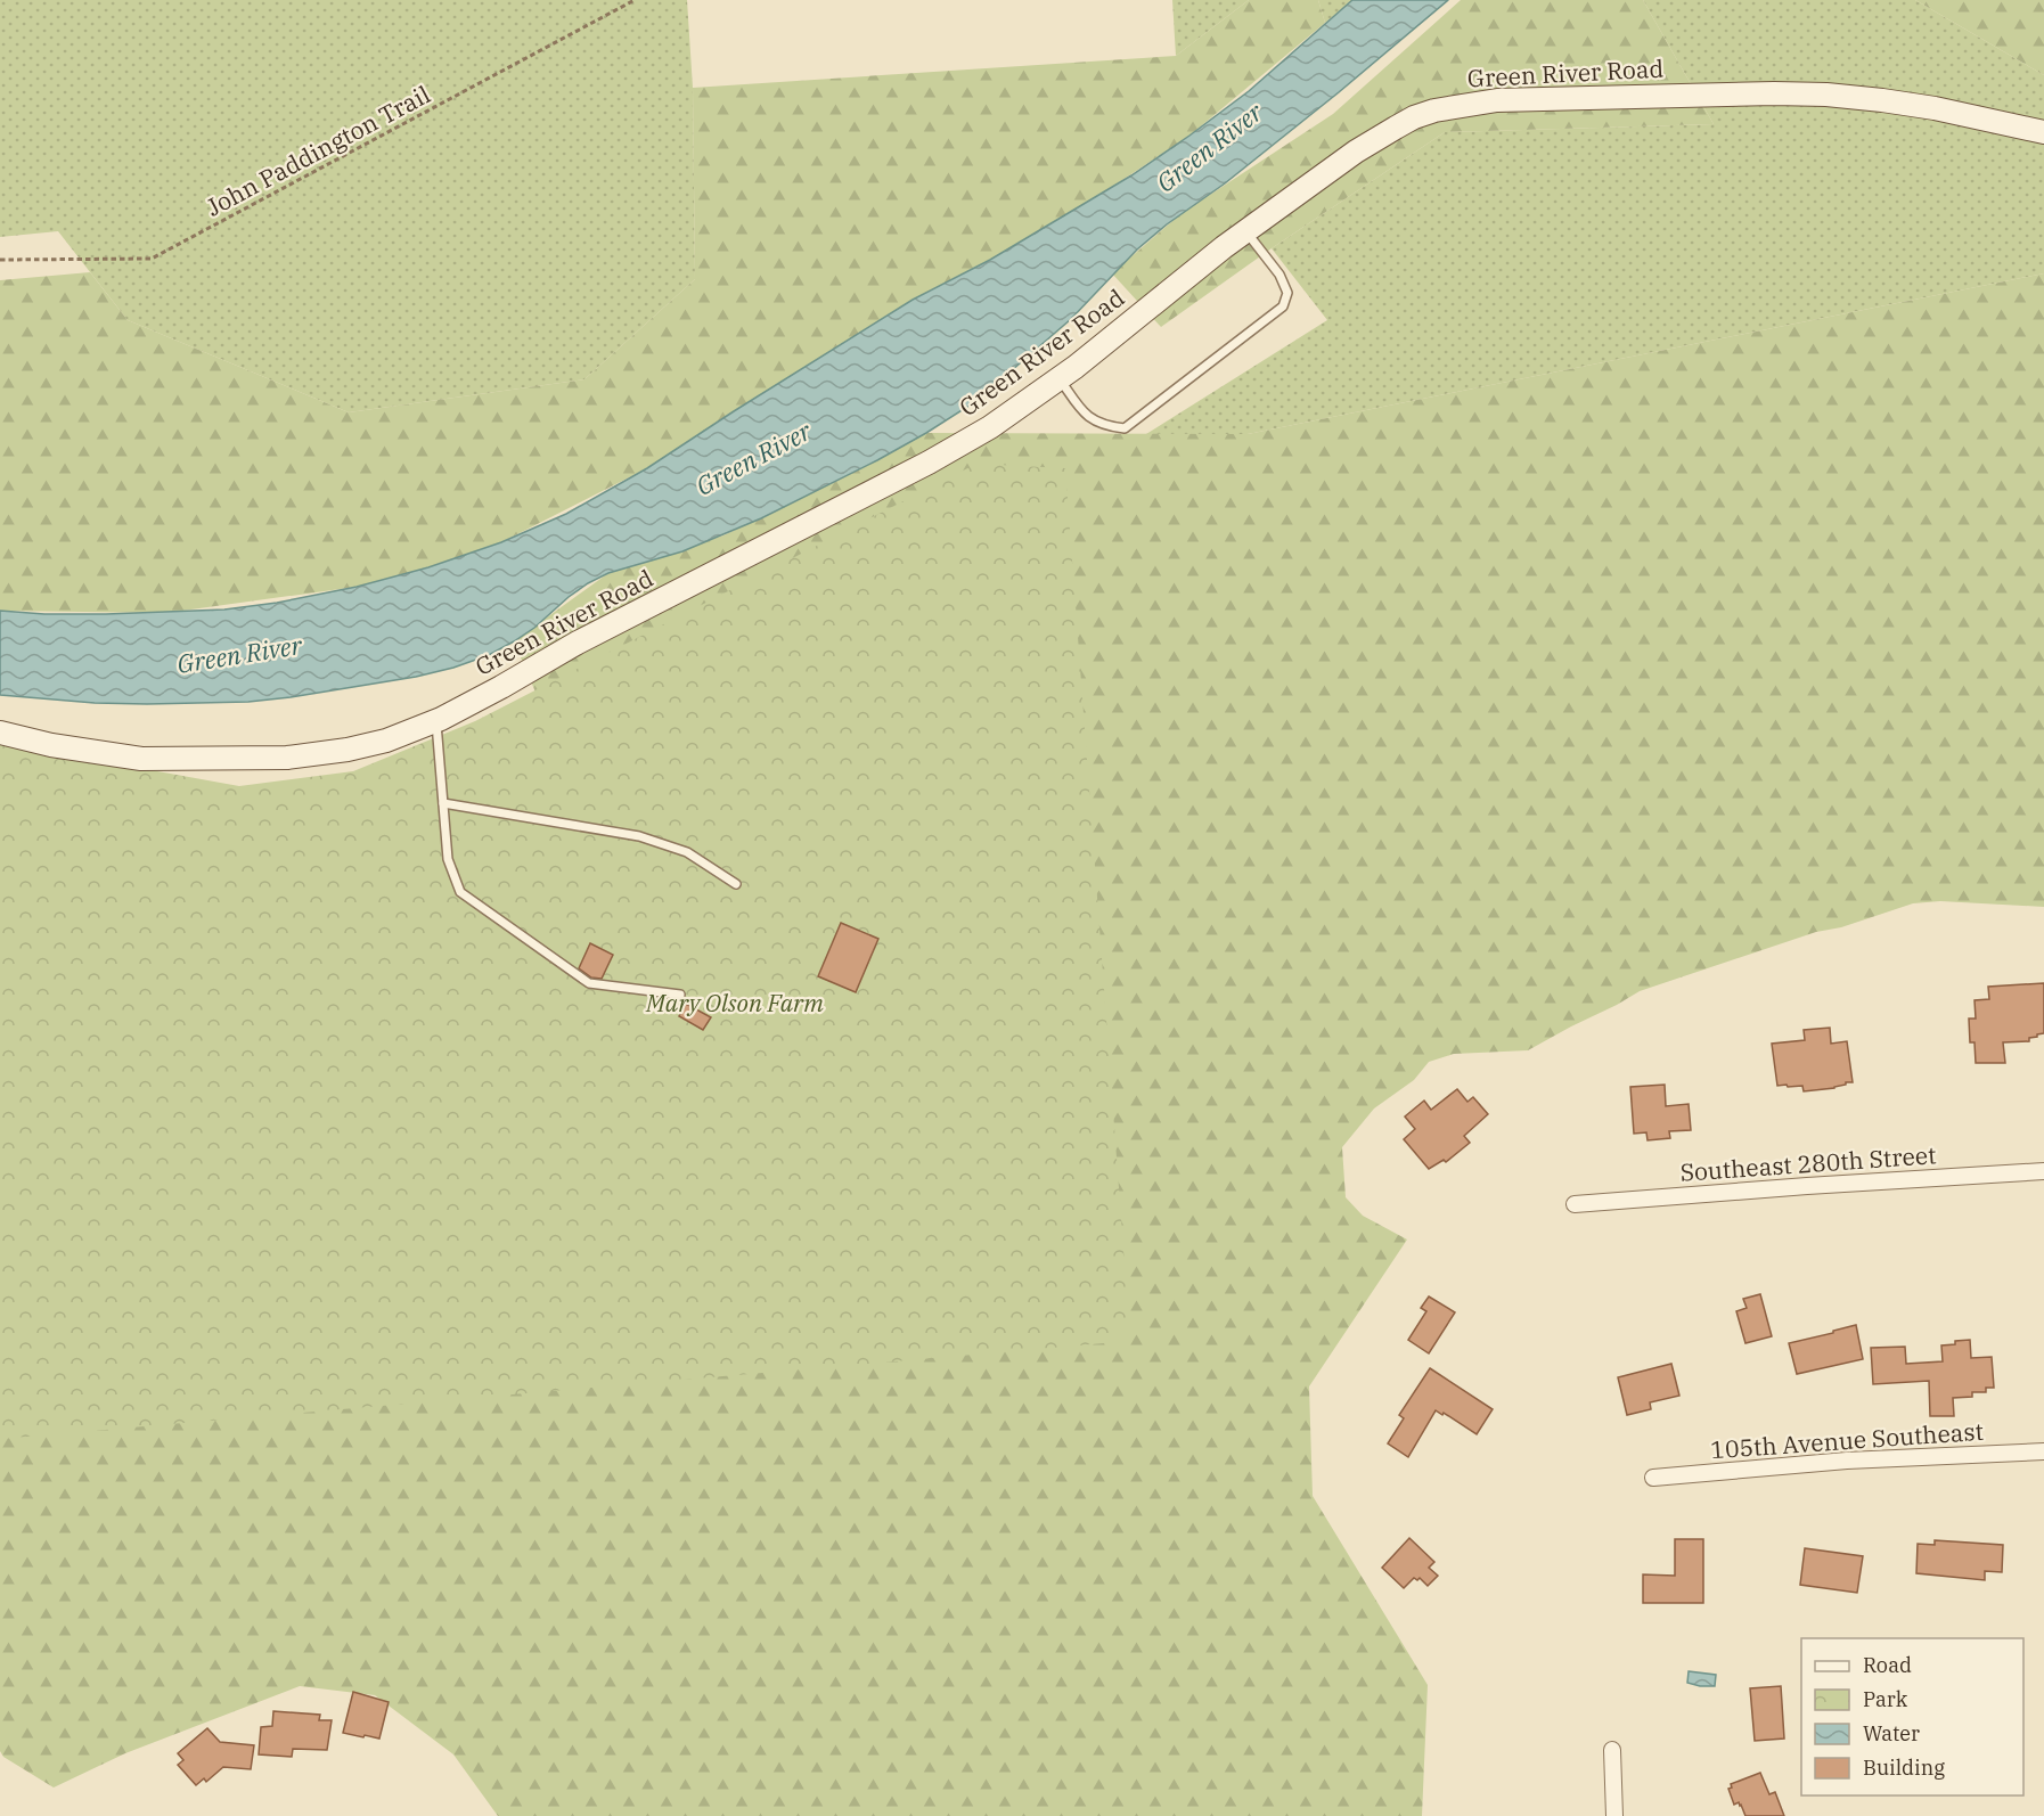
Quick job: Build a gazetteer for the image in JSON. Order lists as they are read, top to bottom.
{
  "streets": {
    "street": ["Green River Road", "Southeast 280th Street", "105th Avenue Southeast"],
    "path": ["John Paddington Trail"]
  },
  "water": ["Green River"],
  "parks": ["Mary Olson Farm"],
  "legend": [
    "Road",
    "Park",
    "Water",
    "Building"
  ]
}
